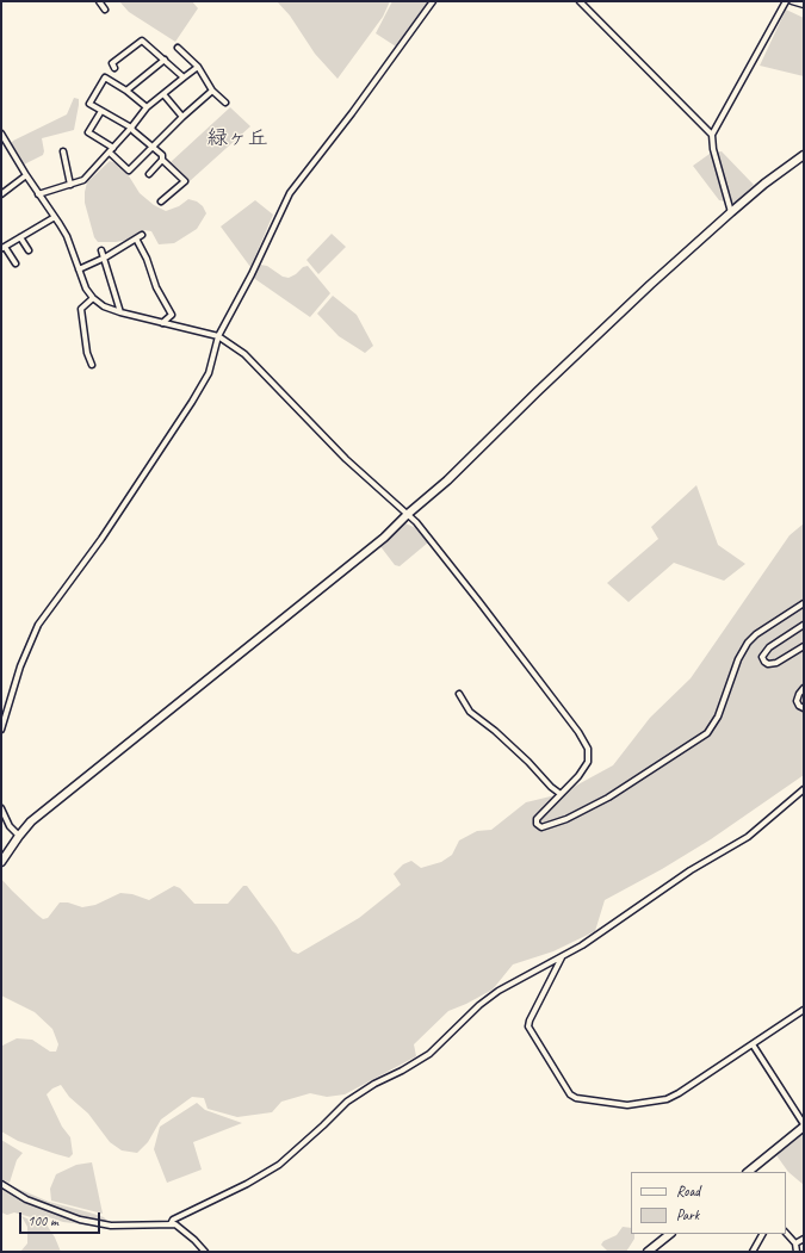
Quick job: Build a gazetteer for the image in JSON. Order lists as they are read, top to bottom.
{
  "districts": ["緑ヶ丘"],
  "legend": ["Road", "Park"],
  "scale_bar": "100 m"
}
